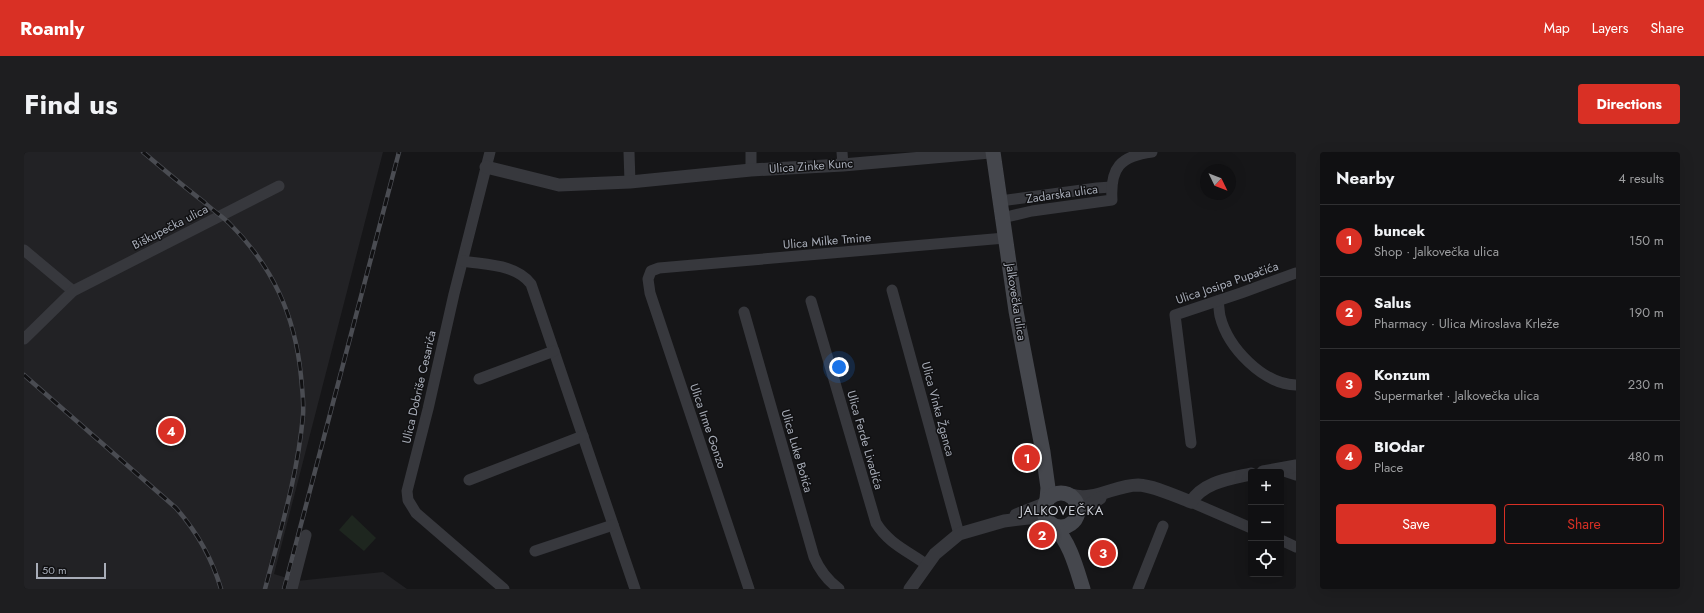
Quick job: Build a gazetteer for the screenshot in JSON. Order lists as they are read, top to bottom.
{
  "streets": {
    "main road": ["Jalkovečka ulica"],
    "street": [
      "Ulica Zinke Kunc",
      "Zadarska ulica",
      "Biškupečka ulica",
      "Ulica Milke Tmine",
      "Ulica Josipa Pupačića",
      "Ulica Dobriše Cesarića",
      "Ulica Vinka Žganca",
      "Ulica Irme Gonzo",
      "Ulica Ferde Livadića",
      "Ulica Luke Botića"
    ]
  },
  "crossings": [
    ["Ulica Zinke Kunc", "Ulica Dobriše Cesarića"],
    ["Zadarska ulica", "Jalkovečka ulica"],
    ["Ulica Milke Tmine", "Jalkovečka ulica"],
    ["Ulica Milke Tmine", "Ulica Irme Gonzo"]
  ],
  "districts": ["JALKOVEČKA"],
  "scale_bar": "50 m",
  "north": "bottom right",
  "page": {
    "header": "Roamly",
    "nav": ["Map", "Layers", "Share"],
    "title": "Find us",
    "buttons": [
      "Directions",
      ["Save", "Share"]
    ],
    "heading": ["Nearby", "4 results"],
    "list": [
      {
        "mark": "1",
        "name": "buncek",
        "note": "Shop · Jalkovečka ulica",
        "value": "150 m"
      },
      {
        "mark": "2",
        "name": "Salus",
        "note": "Pharmacy · Ulica Miroslava Krleže",
        "value": "190 m"
      },
      {
        "mark": "3",
        "name": "Konzum",
        "note": "Supermarket · Jalkovečka ulica",
        "value": "230 m"
      },
      {
        "mark": "4",
        "name": "BIOdar",
        "note": "Place",
        "value": "480 m"
      }
    ],
    "pins": [
      "4",
      "1",
      "2",
      "3"
    ],
    "map_buttons": ["+", "−"],
    "scale": "50 m"
  }
}
